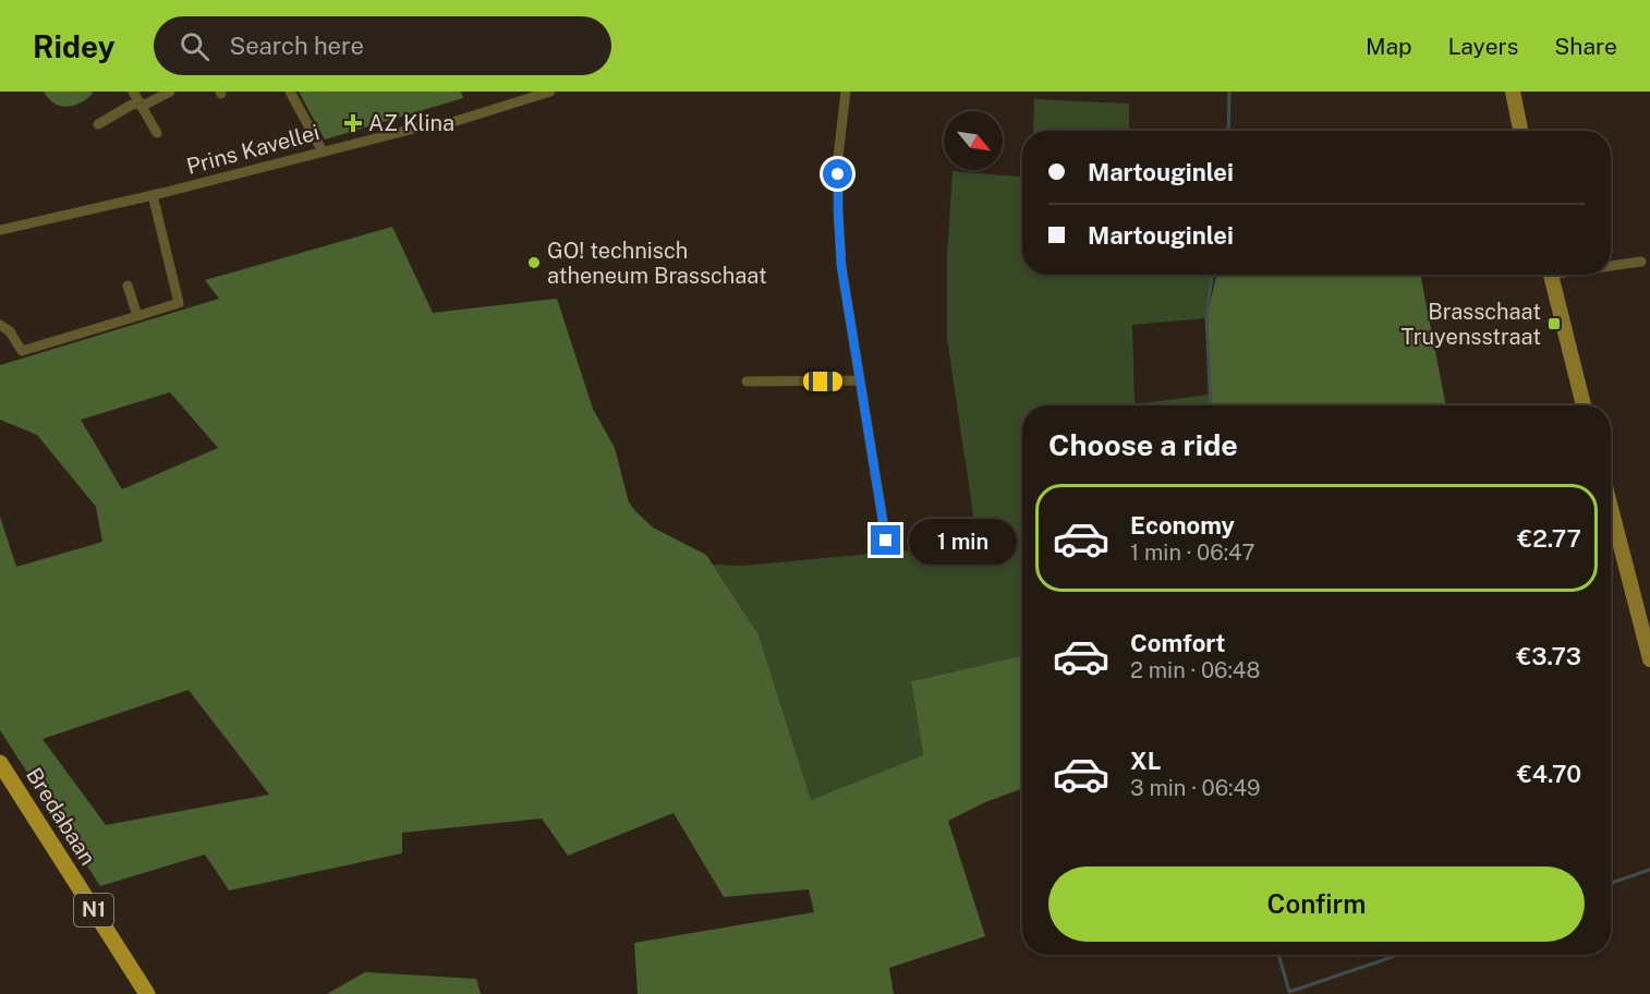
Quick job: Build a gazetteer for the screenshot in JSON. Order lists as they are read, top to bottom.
{
  "streets": {
    "main road": ["Bredabaan", "N1"],
    "street": ["Prins Kavellei"]
  },
  "places": {
    "health": ["AZ Klina"],
    "other": ["GO! technisch atheneum Brasschaat"],
    "transit": ["Brasschaat Truyensstraat"]
  },
  "north": "bottom right",
  "page": {
    "header": "Ridey",
    "search": "Search here",
    "nav": ["Map", "Layers", "Share"],
    "banner": ["Martouginlei", "Martouginlei"],
    "heading": "Choose a ride",
    "list": [
      {
        "name": "Economy",
        "note": "1 min · 06:47",
        "value": "€2.77"
      },
      {
        "name": "Comfort",
        "note": "2 min · 06:48",
        "value": "€3.73"
      },
      {
        "name": "XL",
        "note": "3 min · 06:49",
        "value": "€4.70"
      }
    ],
    "bubble": "1 min",
    "buttons": "Confirm"
  }
}
